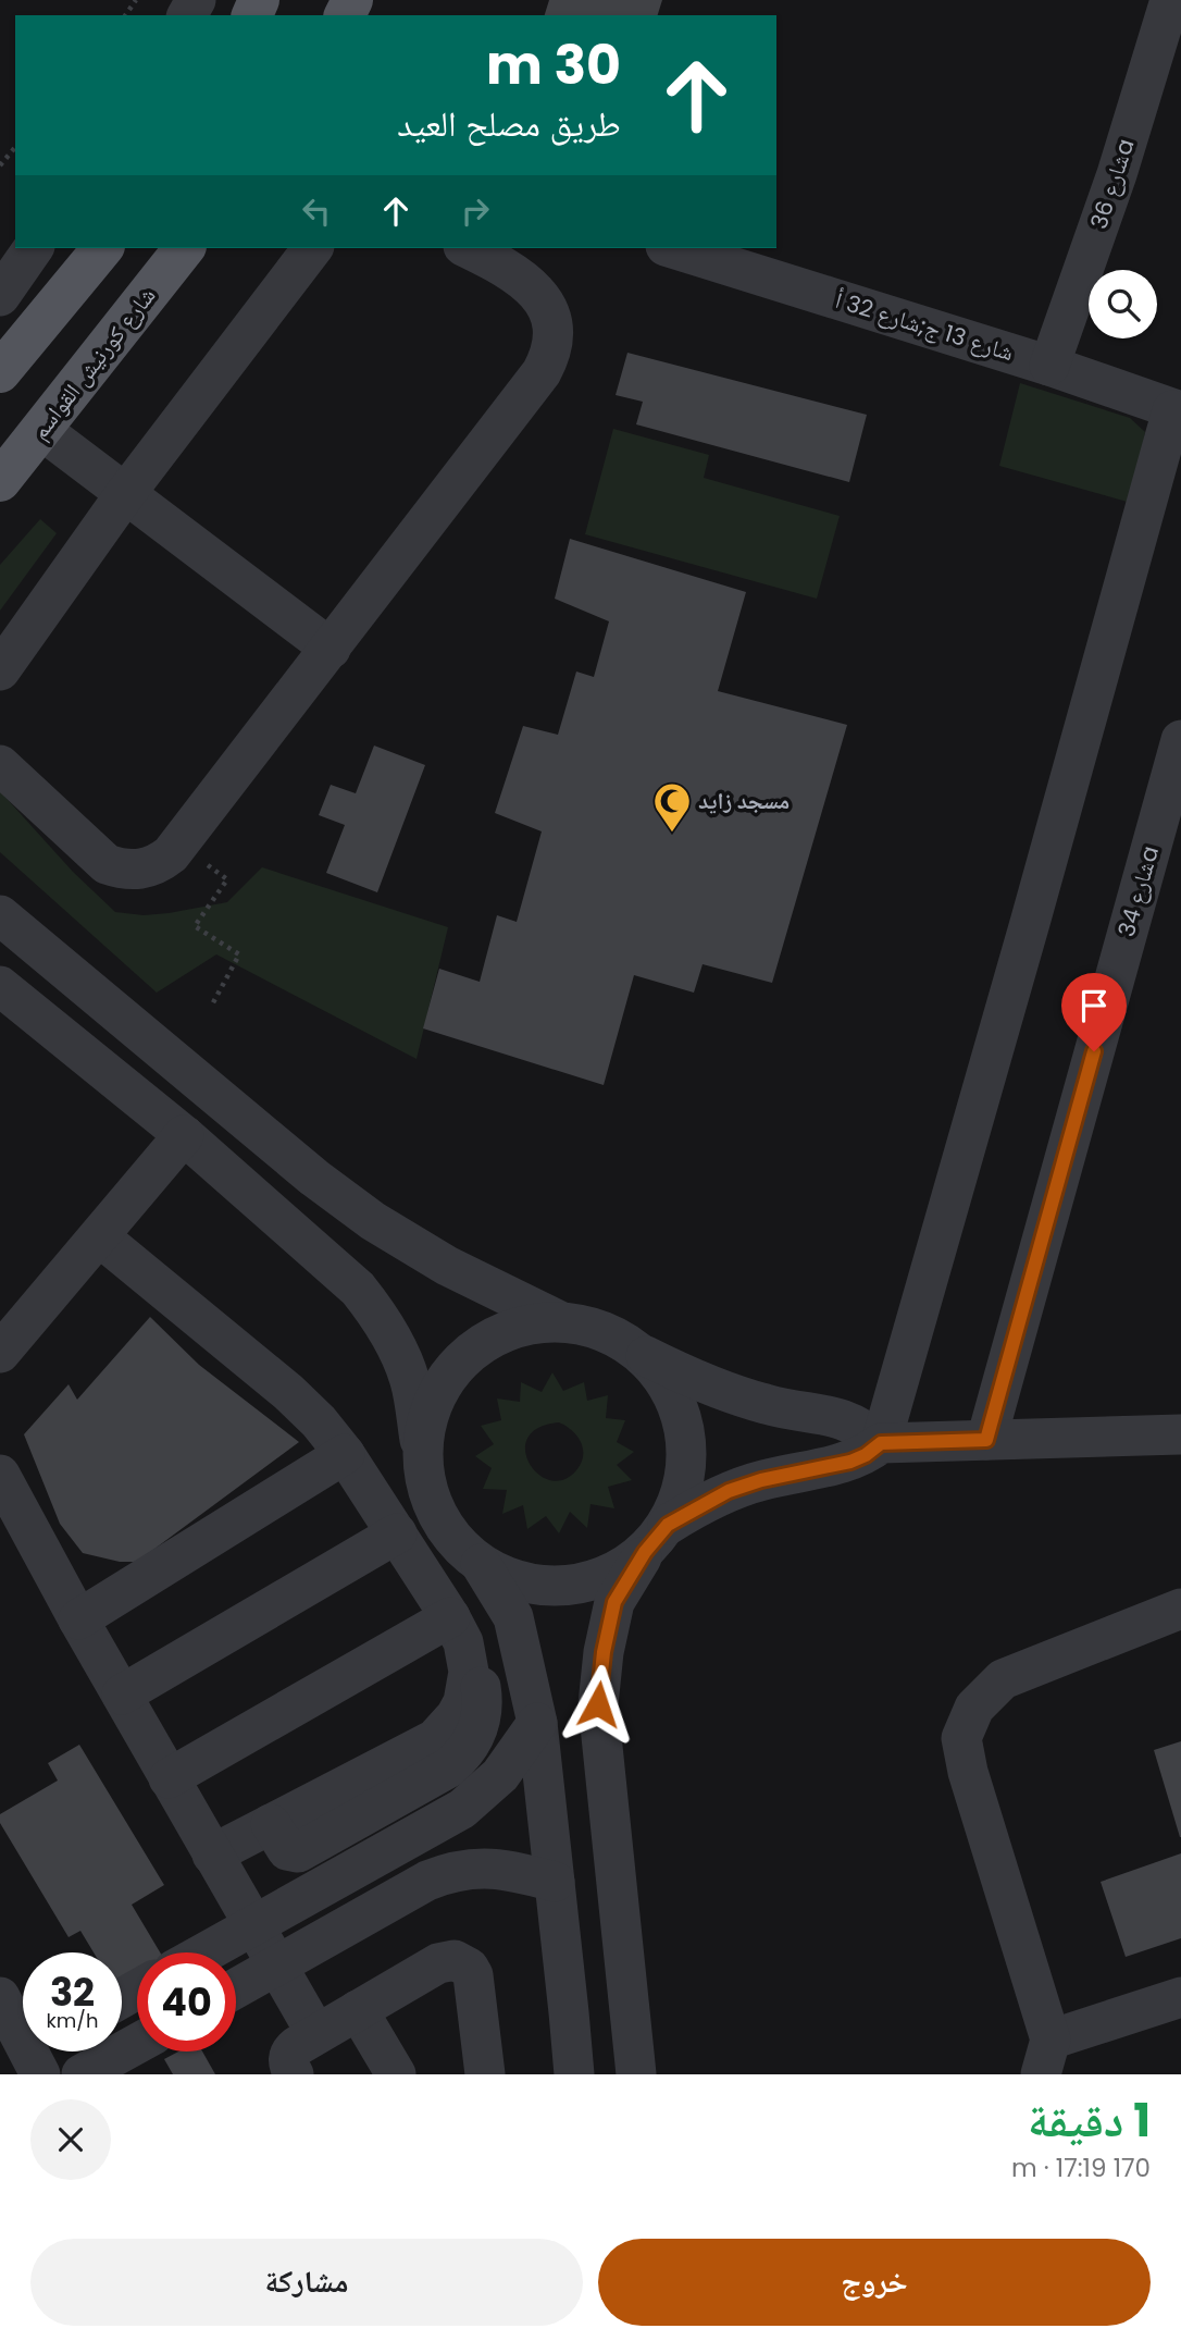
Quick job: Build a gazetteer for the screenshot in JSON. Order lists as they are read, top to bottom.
{
  "streets": {
    "main road": ["شارع كورنيش القواسم"],
    "street": ["شارع 36a", "شارع 13 ج;شارع 32 أ", "شارع 34a"]
  },
  "crossings": [
    ["شارع 36a", "شارع 13 ج;شارع 32 أ"]
  ],
  "places": {
    "mosque": ["مسجد زايد"]
  },
  "page": {
    "turn": ["30 m", "طريق مصلح العيد"],
    "speed": "32 km/h",
    "limit": "40",
    "heading": ["1 دقيقة", "170 m · 17:19"],
    "buttons": ["خروج", "مشاركة"]
  }
}
